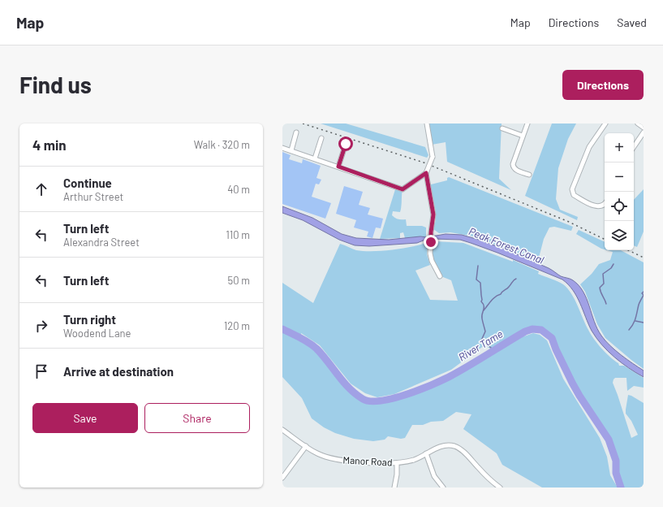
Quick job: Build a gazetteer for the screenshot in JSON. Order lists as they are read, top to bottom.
{
  "streets": {
    "street": ["Manor Road"]
  },
  "water": ["Peak Forest Canal", "River Tame"],
  "page": {
    "header": "Map",
    "nav": ["Map", "Directions", "Saved"],
    "buttons": [
      "Directions",
      ["Save", "Share"]
    ],
    "title": "Find us",
    "heading": ["4 min", "Walk · 320 m"],
    "map_buttons": ["+", "−"],
    "list": [
      ["Continue", "Arthur Street", "40 m"],
      ["Turn left", "Alexandra Street", "110 m"],
      ["Turn left", "50 m"],
      ["Turn right", "Woodend Lane", "120 m"],
      "Arrive at destination"
    ]
  }
}
